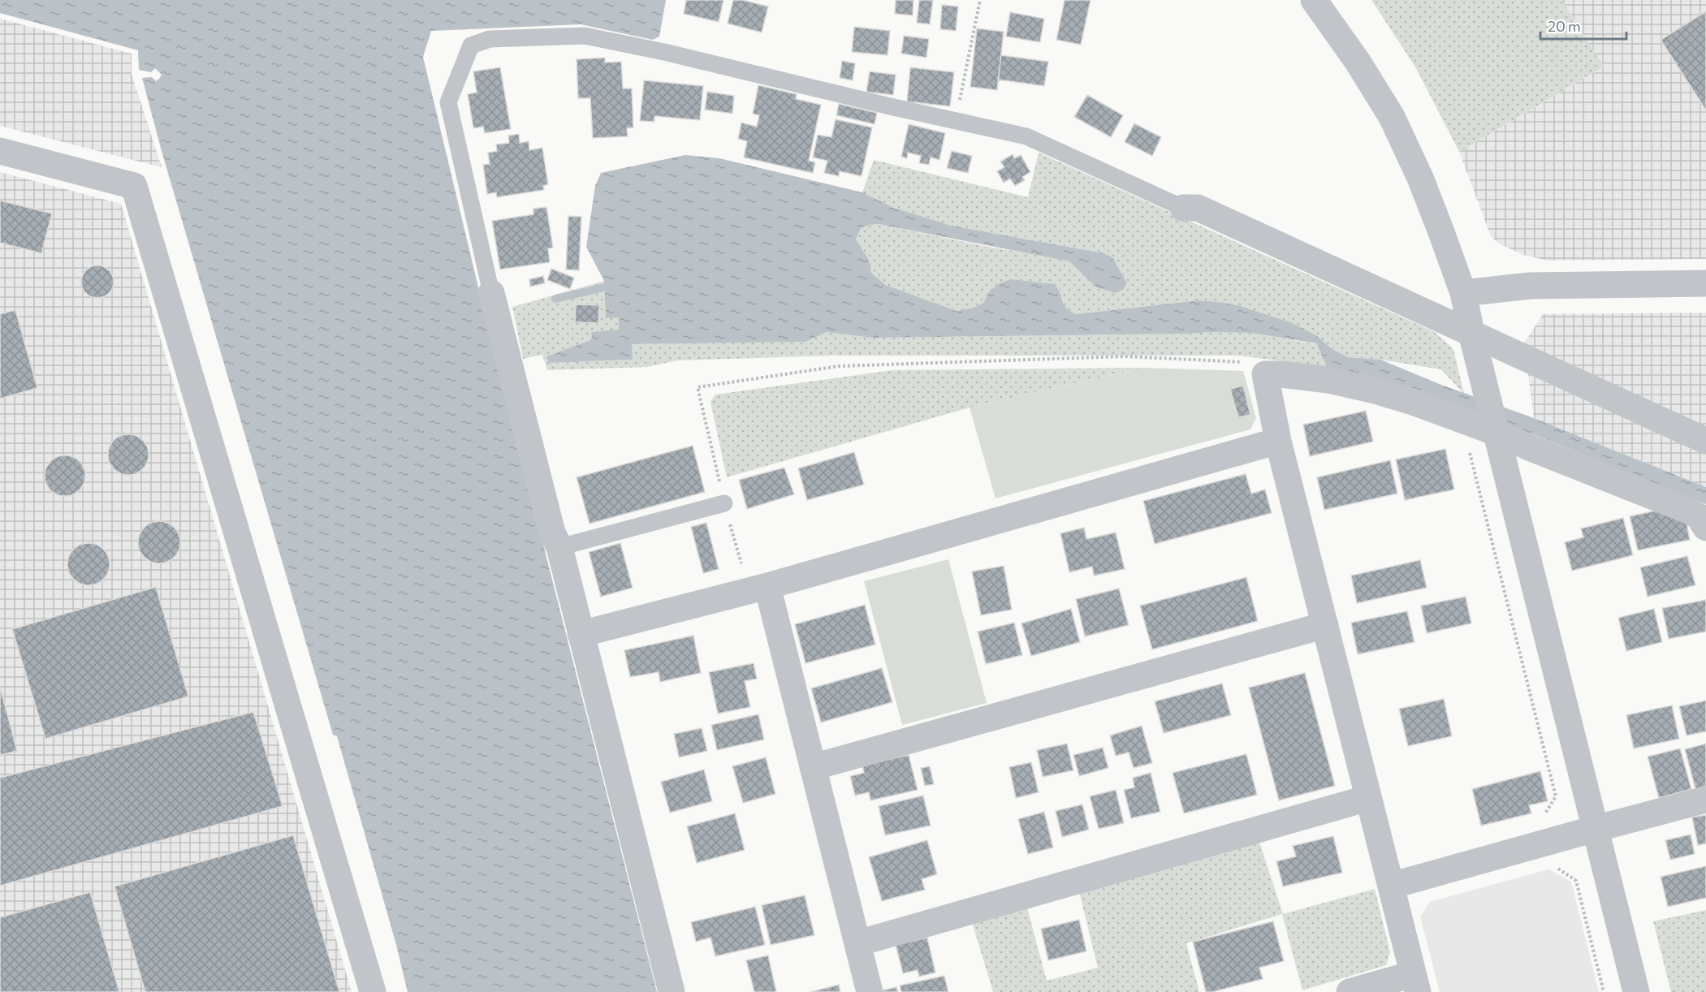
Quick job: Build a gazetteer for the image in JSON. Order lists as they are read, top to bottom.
{
  "scale_bar": "20 m"
}
